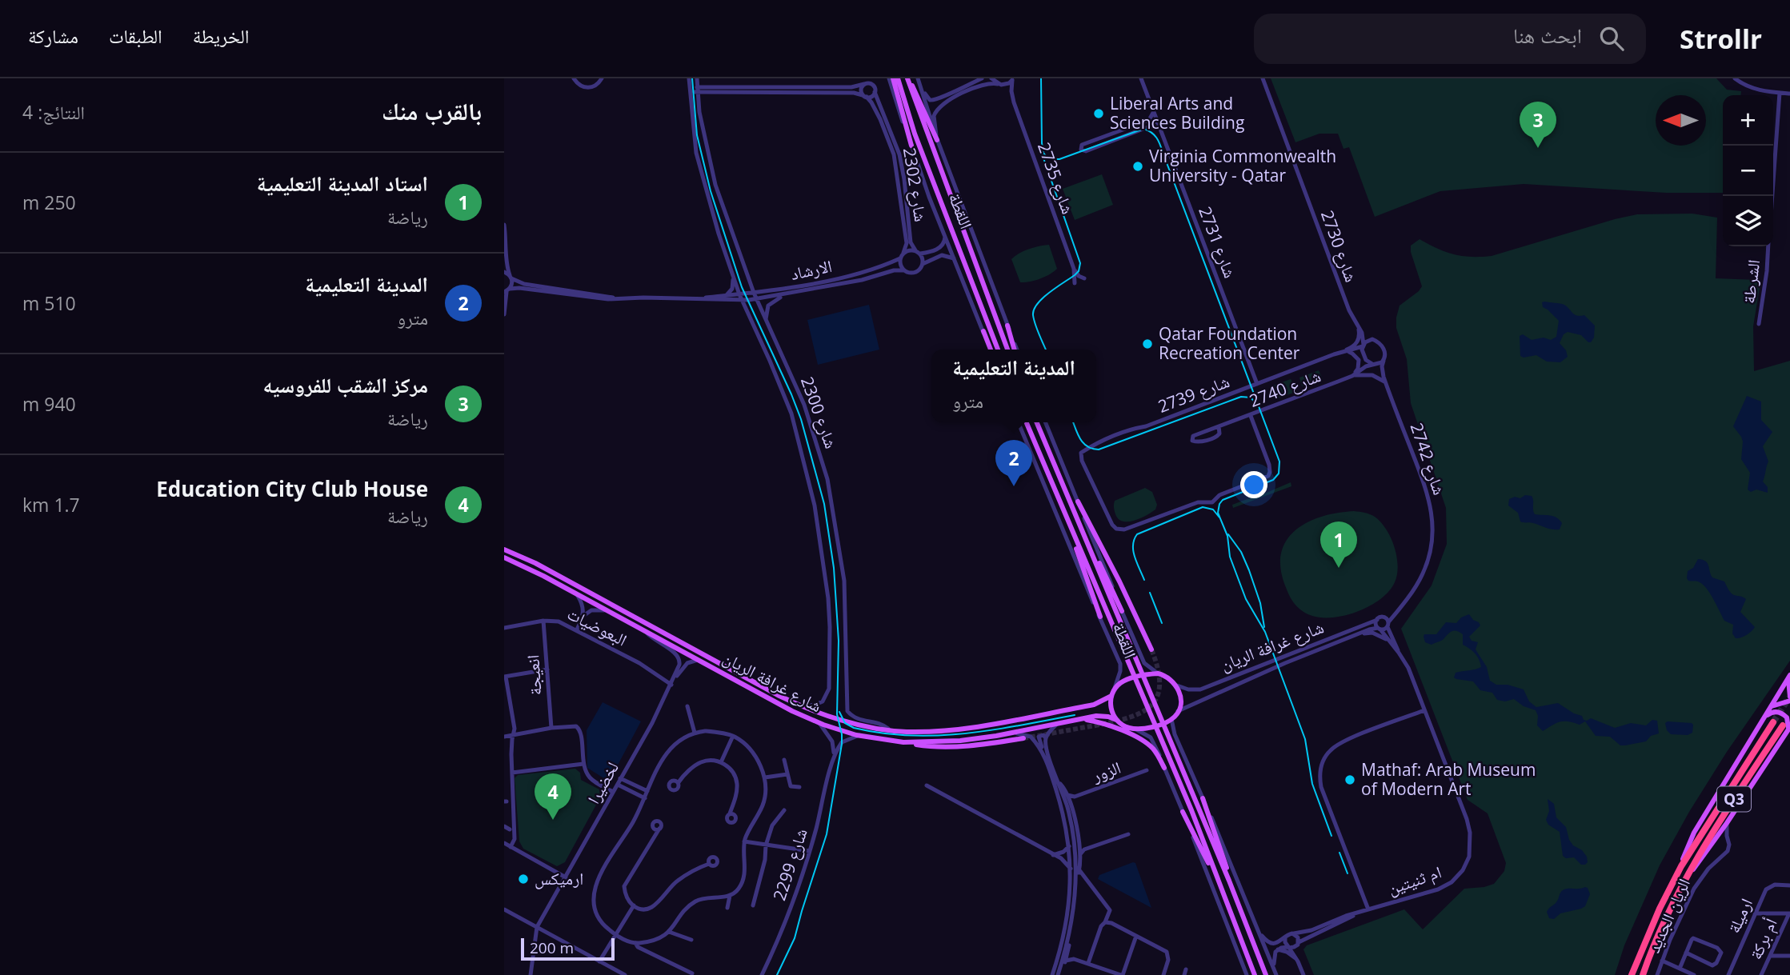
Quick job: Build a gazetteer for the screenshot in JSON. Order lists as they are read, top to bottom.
{
  "streets": {
    "highway": ["Q3"],
    "main road": ["اللقطة", "شارع غرافة الريان"],
    "street": [
      "شارع 2735",
      "شارع 2302",
      "شارع 2731",
      "شارع 2730",
      "الارشاد",
      "الشرطة",
      "شارع 2740",
      "شارع 2739",
      "شارع 2300",
      "شارع 2742",
      "البعوضيات",
      "انعيجة",
      "الزور",
      "لخضيرا",
      "شارع 2299",
      "ام ثنيتين",
      "الريان الجديد",
      "ارميلة",
      "أم بركة"
    ]
  },
  "crossings": [
    ["شارع 2302", "الارشاد"],
    ["اللقطة", "شارع غرافة الريان"],
    ["شارع 2731", "شارع 2739"],
    ["شارع 2730", "شارع 2740"],
    ["شارع 2730", "شارع 2739"],
    ["شارع 2730", "شارع 2742"],
    ["الارشاد", "شارع 2300"],
    ["شارع 2740", "شارع 2739"],
    ["شارع 2740", "شارع 2742"],
    ["شارع 2739", "شارع 2742"],
    ["شارع 2300", "شارع غرافة الريان"],
    ["شارع 2742", "شارع غرافة الريان"],
    ["شارع 2742", "ام ثنيتين"],
    ["البعوضيات", "انعيجة"],
    ["البعوضيات", "لخضيرا"],
    ["شارع غرافة الريان", "شارع 2299"],
    ["شارع غرافة الريان", "ام ثنيتين"]
  ],
  "places": [
    "Liberal Arts and Sciences Building",
    "Virginia Commonwealth University - Qatar",
    "Qatar Foundation Recreation Center",
    "Mathaf: Arab Museum of Modern Art",
    "ارميكس"
  ],
  "scale_bar": "200 m",
  "north": "left",
  "page": {
    "header": "Strollr",
    "search": "ابحث هنا",
    "nav": ["الخريطة", "الطبقات", "مشاركة"],
    "heading": ["بالقرب منك", "النتائج: 4"],
    "map_buttons": ["+", "−"],
    "pins": [
      "3",
      "2",
      "1",
      "4"
    ],
    "list": [
      {
        "mark": "1",
        "name": "استاد المدينة التعليمية",
        "note": "رياضة",
        "value": "250 m"
      },
      {
        "mark": "2",
        "name": "المدينة التعليمية",
        "note": "مترو",
        "value": "510 m"
      },
      {
        "mark": "3",
        "name": "مركز الشقب للفروسيه",
        "note": "رياضة",
        "value": "940 m"
      },
      {
        "mark": "4",
        "name": "Education City Club House",
        "note": "رياضة",
        "value": "1.7 km"
      }
    ],
    "popup": ["المدينة التعليمية", "مترو"],
    "scale": "200 m"
  }
}
